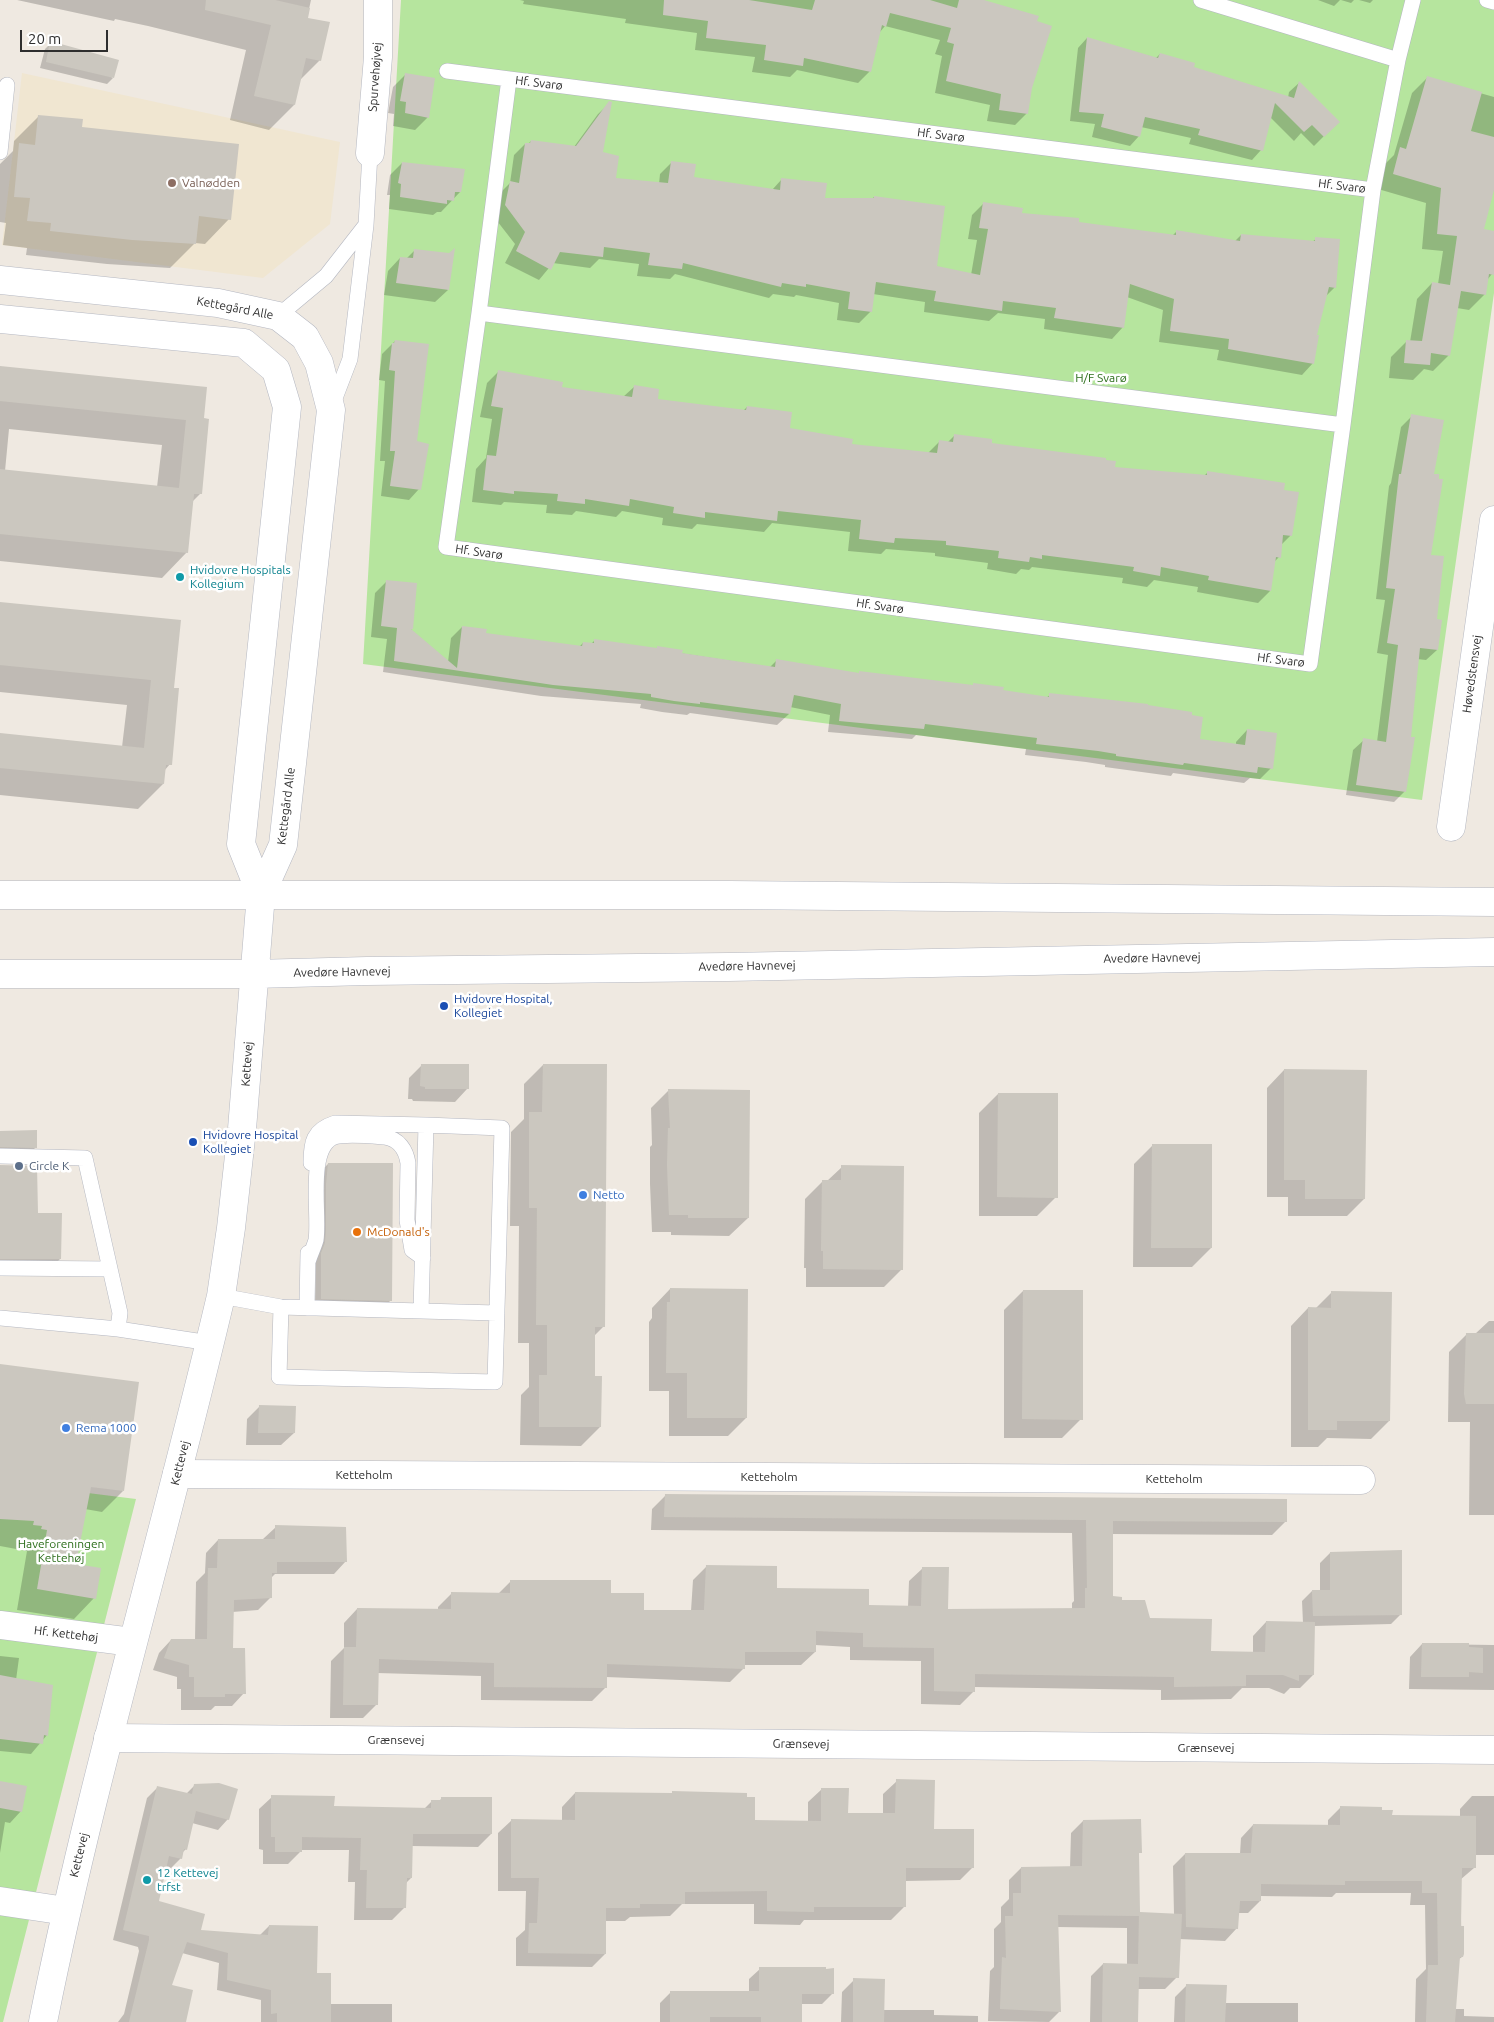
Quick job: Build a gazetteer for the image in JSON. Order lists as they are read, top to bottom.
{
  "streets": {
    "street": [
      "Spurvehøjvej",
      "Kettegård Alle",
      "Høvedstensvej",
      "Avedøre Havnevej",
      "Kettevej",
      "Ketteholm",
      "Hf. Kettehøj",
      "Grænsevej"
    ],
    "lane": ["Hf. Svarø"]
  },
  "crossings": [
    ["Kettegård Alle", "Kettevej"],
    ["Avedøre Havnevej", "Kettevej"],
    ["Kettevej", "Ketteholm"],
    ["Kettevej", "Hf. Kettehøj"],
    ["Kettevej", "Grænsevej"]
  ],
  "parks": ["H/F Svarø", "Haveforeningen Kettehøj"],
  "places": [
    "Valnødden",
    "Hvidovre Hospitals Kollegium",
    "Hvidovre Hospital, Kollegiet",
    "Hvidovre Hospital Kollegiet",
    "Circle K",
    "Netto",
    "McDonald's",
    "Rema 1000",
    "12 Kettevej trfst"
  ],
  "scale_bar": "20 m"
}
